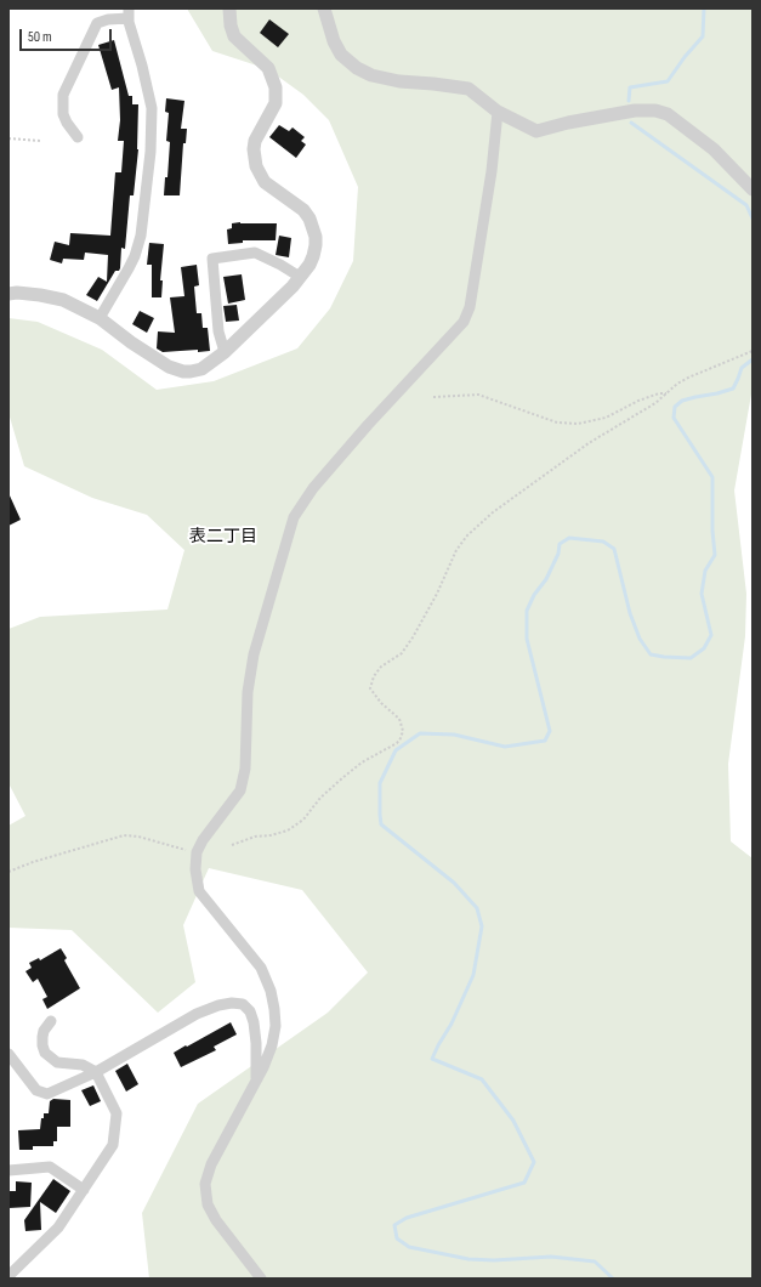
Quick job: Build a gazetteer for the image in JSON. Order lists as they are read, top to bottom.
{
  "districts": ["表二丁目"],
  "scale_bar": "50 m"
}
